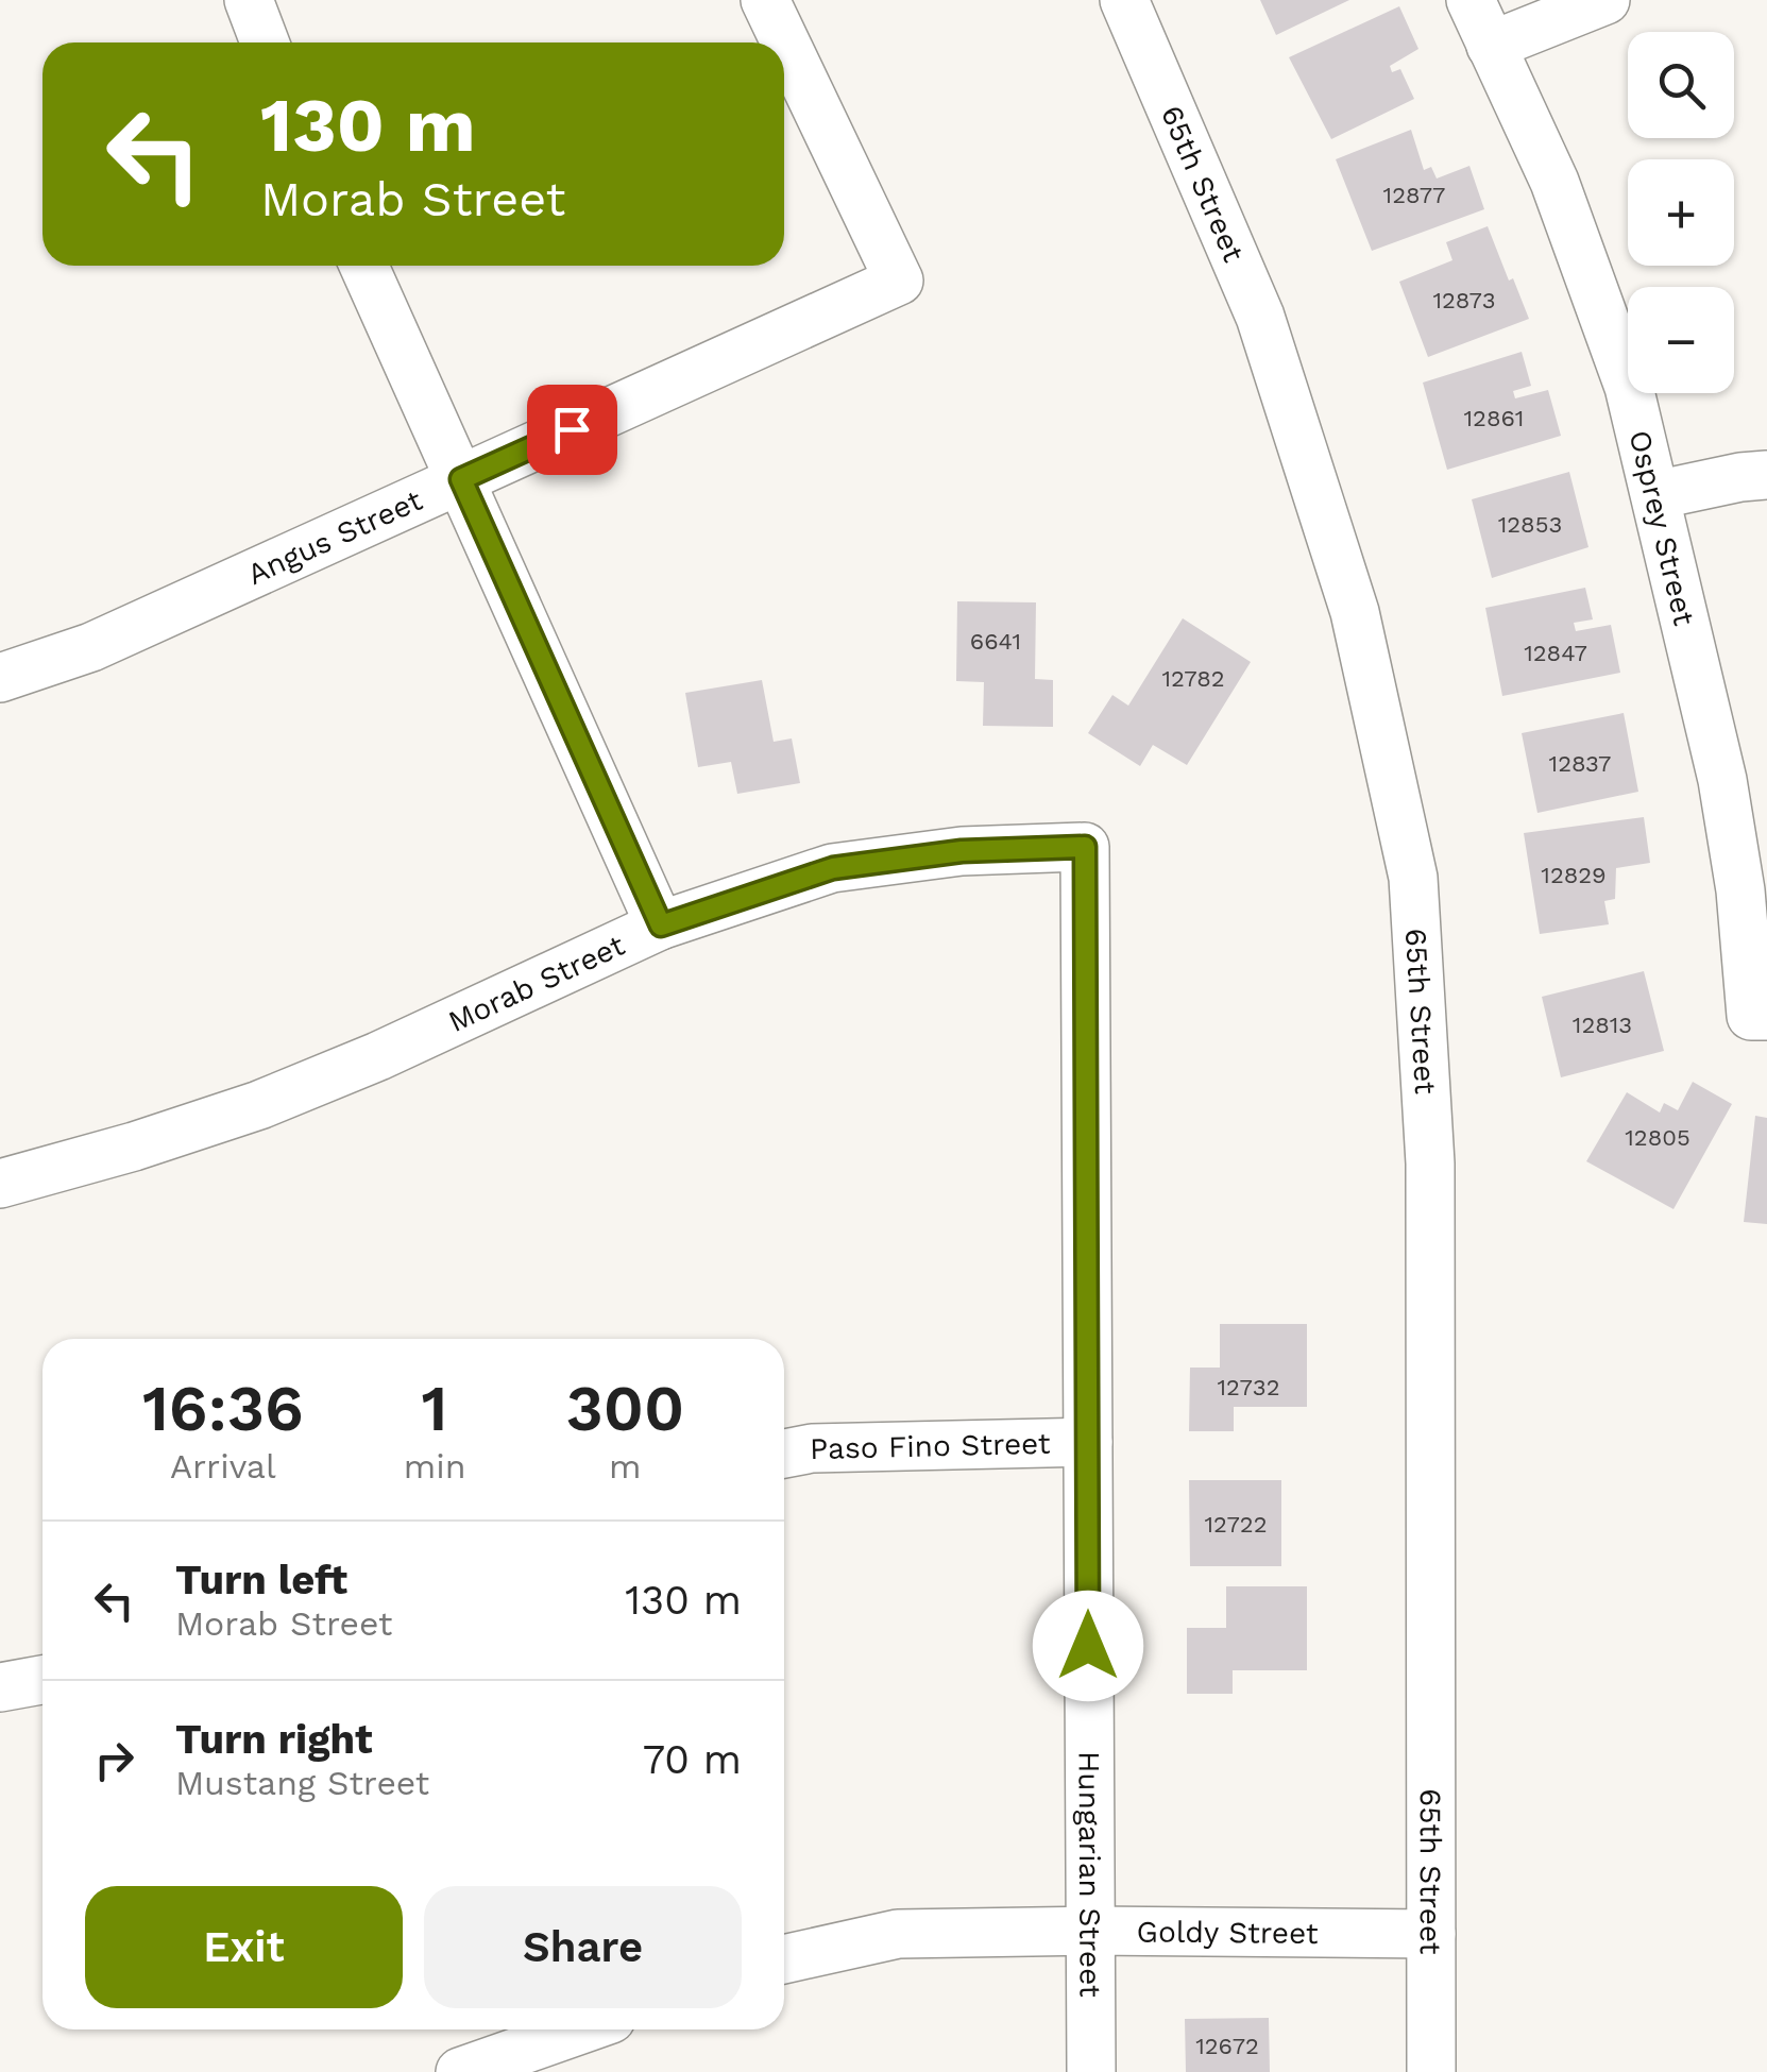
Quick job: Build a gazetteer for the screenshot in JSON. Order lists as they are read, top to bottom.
{
  "streets": {
    "street": [
      "65th Street",
      "Osprey Street",
      "Angus Street",
      "Morab Street",
      "Paso Fino Street",
      "Hungarian Street",
      "Goldy Street"
    ]
  },
  "crossings": [
    ["65th Street", "Goldy Street"],
    ["Morab Street", "Hungarian Street"],
    ["Paso Fino Street", "Hungarian Street"],
    ["Hungarian Street", "Goldy Street"]
  ],
  "house_numbers": [
    "12877",
    "12873",
    "12861",
    "12853",
    "6641",
    "12847",
    "12782",
    "12837",
    "12829",
    "12813",
    "12805",
    "12732",
    "12722",
    "12672"
  ],
  "page": {
    "map_buttons": ["+", "−"],
    "turn": ["130 m", "Morab Street"],
    "eta": [
      "16:36",
      "Arrival",
      "1",
      "min",
      "300",
      "m"
    ],
    "list": [
      {
        "name": "Turn left",
        "note": "Morab Street",
        "value": "130 m"
      },
      {
        "name": "Turn right",
        "note": "Mustang Street",
        "value": "70 m"
      }
    ],
    "buttons": ["Exit", "Share"]
  }
}
